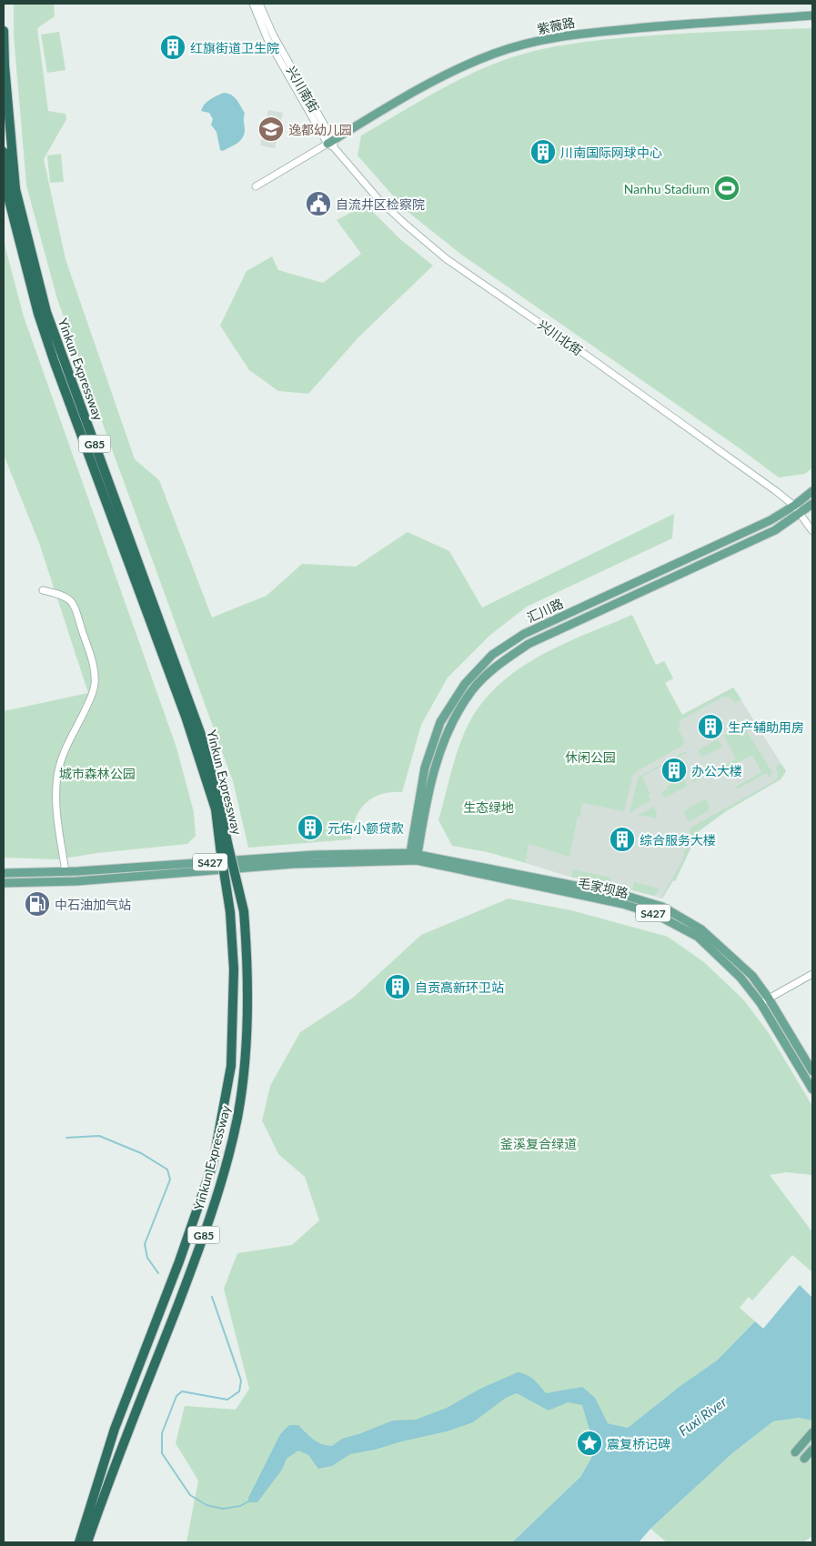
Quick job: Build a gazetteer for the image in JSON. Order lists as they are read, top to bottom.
{
  "streets": {
    "highway": ["Yinkun Expressway", "G85"],
    "main road": [
      "紫薇路",
      "汇川路",
      "S427",
      "毛家坝路"
    ],
    "street": ["兴川南街", "兴川北街"]
  },
  "crossings": [
    ["紫薇路", "兴川南街"],
    ["紫薇路", "兴川北街"],
    ["兴川南街", "兴川北街"],
    ["兴川北街", "汇川路"],
    ["汇川路", "S427"],
    ["汇川路", "毛家坝路"],
    ["S427", "毛家坝路"]
  ],
  "water": ["Fuxi River"],
  "parks": [
    "休闲公园",
    "城市森林公园",
    "生态绿地",
    "釜溪复合绿道"
  ],
  "places": {
    "building": [
      "红旗街道卫生院",
      "川南国际网球中心",
      "生产辅助用房",
      "办公大楼",
      "元佑小额贷款",
      "综合服务大楼",
      "自贡高新环卫站"
    ],
    "school or university": ["逸都幼儿园"],
    "sports": ["Nanhu Stadium"],
    "public building": ["自流井区检察院"],
    "fuel station": ["中石油加气站"],
    "place": ["震复桥记碑"]
  }
}
